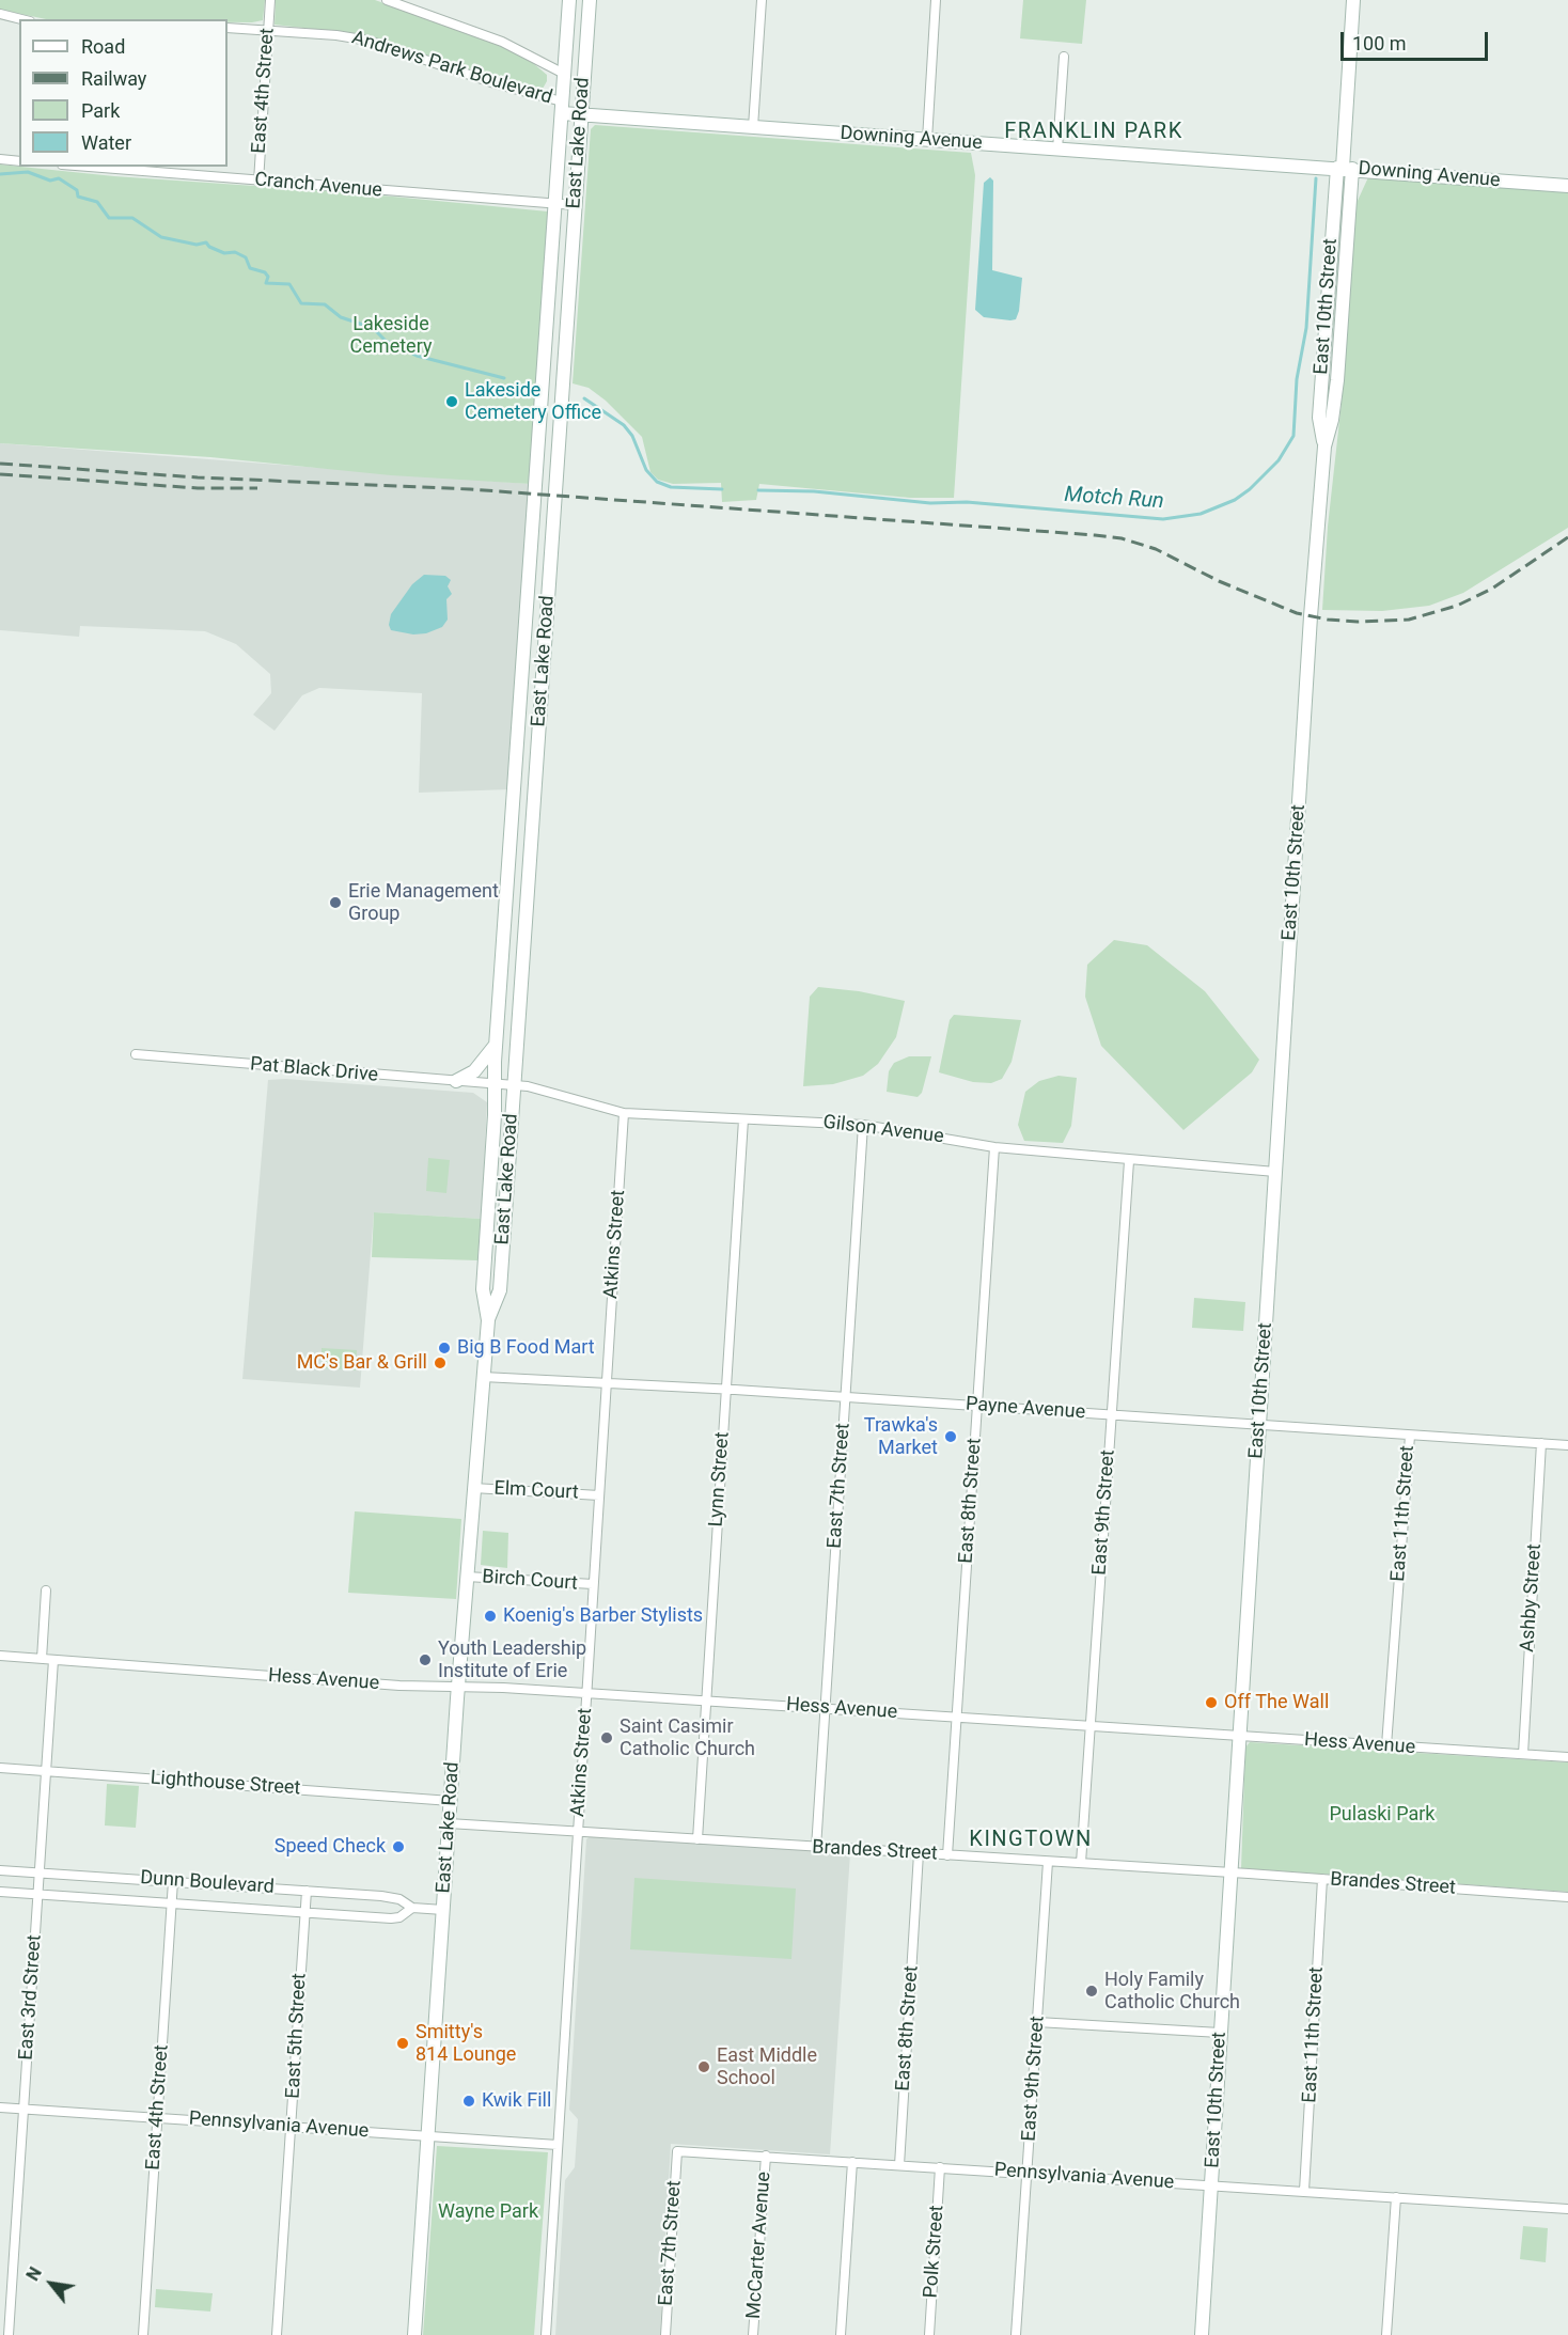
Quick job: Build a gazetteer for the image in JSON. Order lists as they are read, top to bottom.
{
  "streets": {
    "main road": ["Downing Avenue", "East Lake Road", "East 10th Street"],
    "street": [
      "Andrews Park Boulevard",
      "East 4th Street",
      "Cranch Avenue",
      "Pat Black Drive",
      "Gilson Avenue",
      "Atkins Street",
      "Payne Avenue",
      "Lynn Street",
      "East 7th Street",
      "Elm Court",
      "East 8th Street",
      "East 9th Street",
      "East 11th Street",
      "Birch Court",
      "Ashby Street",
      "Hess Avenue",
      "Lighthouse Street",
      "Brandes Street",
      "Dunn Boulevard",
      "East 3rd Street",
      "East 5th Street",
      "Pennsylvania Avenue",
      "McCarter Avenue",
      "Polk Street"
    ]
  },
  "crossings": [
    ["Andrews Park Boulevard", "East 4th Street"],
    ["Andrews Park Boulevard", "Downing Avenue"],
    ["Andrews Park Boulevard", "East Lake Road"],
    ["East 4th Street", "Cranch Avenue"],
    ["East 4th Street", "Dunn Boulevard"],
    ["East 4th Street", "Pennsylvania Avenue"],
    ["Downing Avenue", "East Lake Road"],
    ["Downing Avenue", "East 10th Street"],
    ["East Lake Road", "Cranch Avenue"],
    ["East Lake Road", "Pat Black Drive"],
    ["East Lake Road", "Gilson Avenue"],
    ["East Lake Road", "Payne Avenue"],
    ["East Lake Road", "Elm Court"],
    ["East Lake Road", "Birch Court"],
    ["East Lake Road", "Hess Avenue"],
    ["East Lake Road", "Lighthouse Street"],
    ["East Lake Road", "Brandes Street"],
    ["East Lake Road", "Dunn Boulevard"],
    ["East Lake Road", "Pennsylvania Avenue"],
    ["East 10th Street", "Gilson Avenue"],
    ["East 10th Street", "Payne Avenue"],
    ["East 10th Street", "Hess Avenue"],
    ["East 10th Street", "Brandes Street"],
    ["East 10th Street", "Pennsylvania Avenue"],
    ["Pat Black Drive", "Gilson Avenue"],
    ["Gilson Avenue", "Atkins Street"],
    ["Gilson Avenue", "Lynn Street"],
    ["Gilson Avenue", "East 7th Street"],
    ["Gilson Avenue", "East 8th Street"],
    ["Gilson Avenue", "East 9th Street"],
    ["Atkins Street", "Payne Avenue"],
    ["Atkins Street", "Elm Court"],
    ["Atkins Street", "Birch Court"],
    ["Atkins Street", "Hess Avenue"],
    ["Atkins Street", "Brandes Street"],
    ["Atkins Street", "Pennsylvania Avenue"],
    ["Payne Avenue", "Lynn Street"],
    ["Payne Avenue", "East 7th Street"],
    ["Payne Avenue", "East 8th Street"],
    ["Payne Avenue", "East 9th Street"],
    ["Payne Avenue", "East 11th Street"],
    ["Payne Avenue", "Ashby Street"],
    ["Lynn Street", "Hess Avenue"],
    ["Lynn Street", "Brandes Street"],
    ["East 7th Street", "Hess Avenue"],
    ["East 7th Street", "Brandes Street"],
    ["East 7th Street", "Pennsylvania Avenue"],
    ["East 8th Street", "Hess Avenue"],
    ["East 8th Street", "Brandes Street"],
    ["East 8th Street", "Pennsylvania Avenue"],
    ["East 9th Street", "Hess Avenue"],
    ["East 9th Street", "Brandes Street"],
    ["East 9th Street", "Pennsylvania Avenue"],
    ["East 11th Street", "Hess Avenue"],
    ["East 11th Street", "Brandes Street"],
    ["East 11th Street", "Pennsylvania Avenue"],
    ["Ashby Street", "Hess Avenue"],
    ["Hess Avenue", "East 3rd Street"],
    ["Lighthouse Street", "East 3rd Street"],
    ["Dunn Boulevard", "East 3rd Street"],
    ["Dunn Boulevard", "East 5th Street"],
    ["East 3rd Street", "Pennsylvania Avenue"],
    ["East 5th Street", "Pennsylvania Avenue"],
    ["Pennsylvania Avenue", "McCarter Avenue"],
    ["Pennsylvania Avenue", "Polk Street"]
  ],
  "districts": ["FRANKLIN PARK", "KINGTOWN"],
  "water": ["Motch Run"],
  "parks": ["Lakeside Cemetery", "Pulaski Park", "Wayne Park"],
  "places": [
    "Lakeside Cemetery Office",
    "Erie Management Group",
    "Big B Food Mart",
    "MC's Bar & Grill",
    "Trawka's Market",
    "Koenig's Barber Stylists",
    "Youth Leadership Institute of Erie",
    "Off The Wall",
    "Saint Casimir Catholic Church",
    "Speed Check",
    "Holy Family Catholic Church",
    "Smitty's 814 Lounge",
    "East Middle School",
    "Kwik Fill"
  ],
  "legend": [
    "Road",
    "Railway",
    "Park",
    "Water"
  ],
  "scale_bar": "100 m",
  "north": "top left"
}
